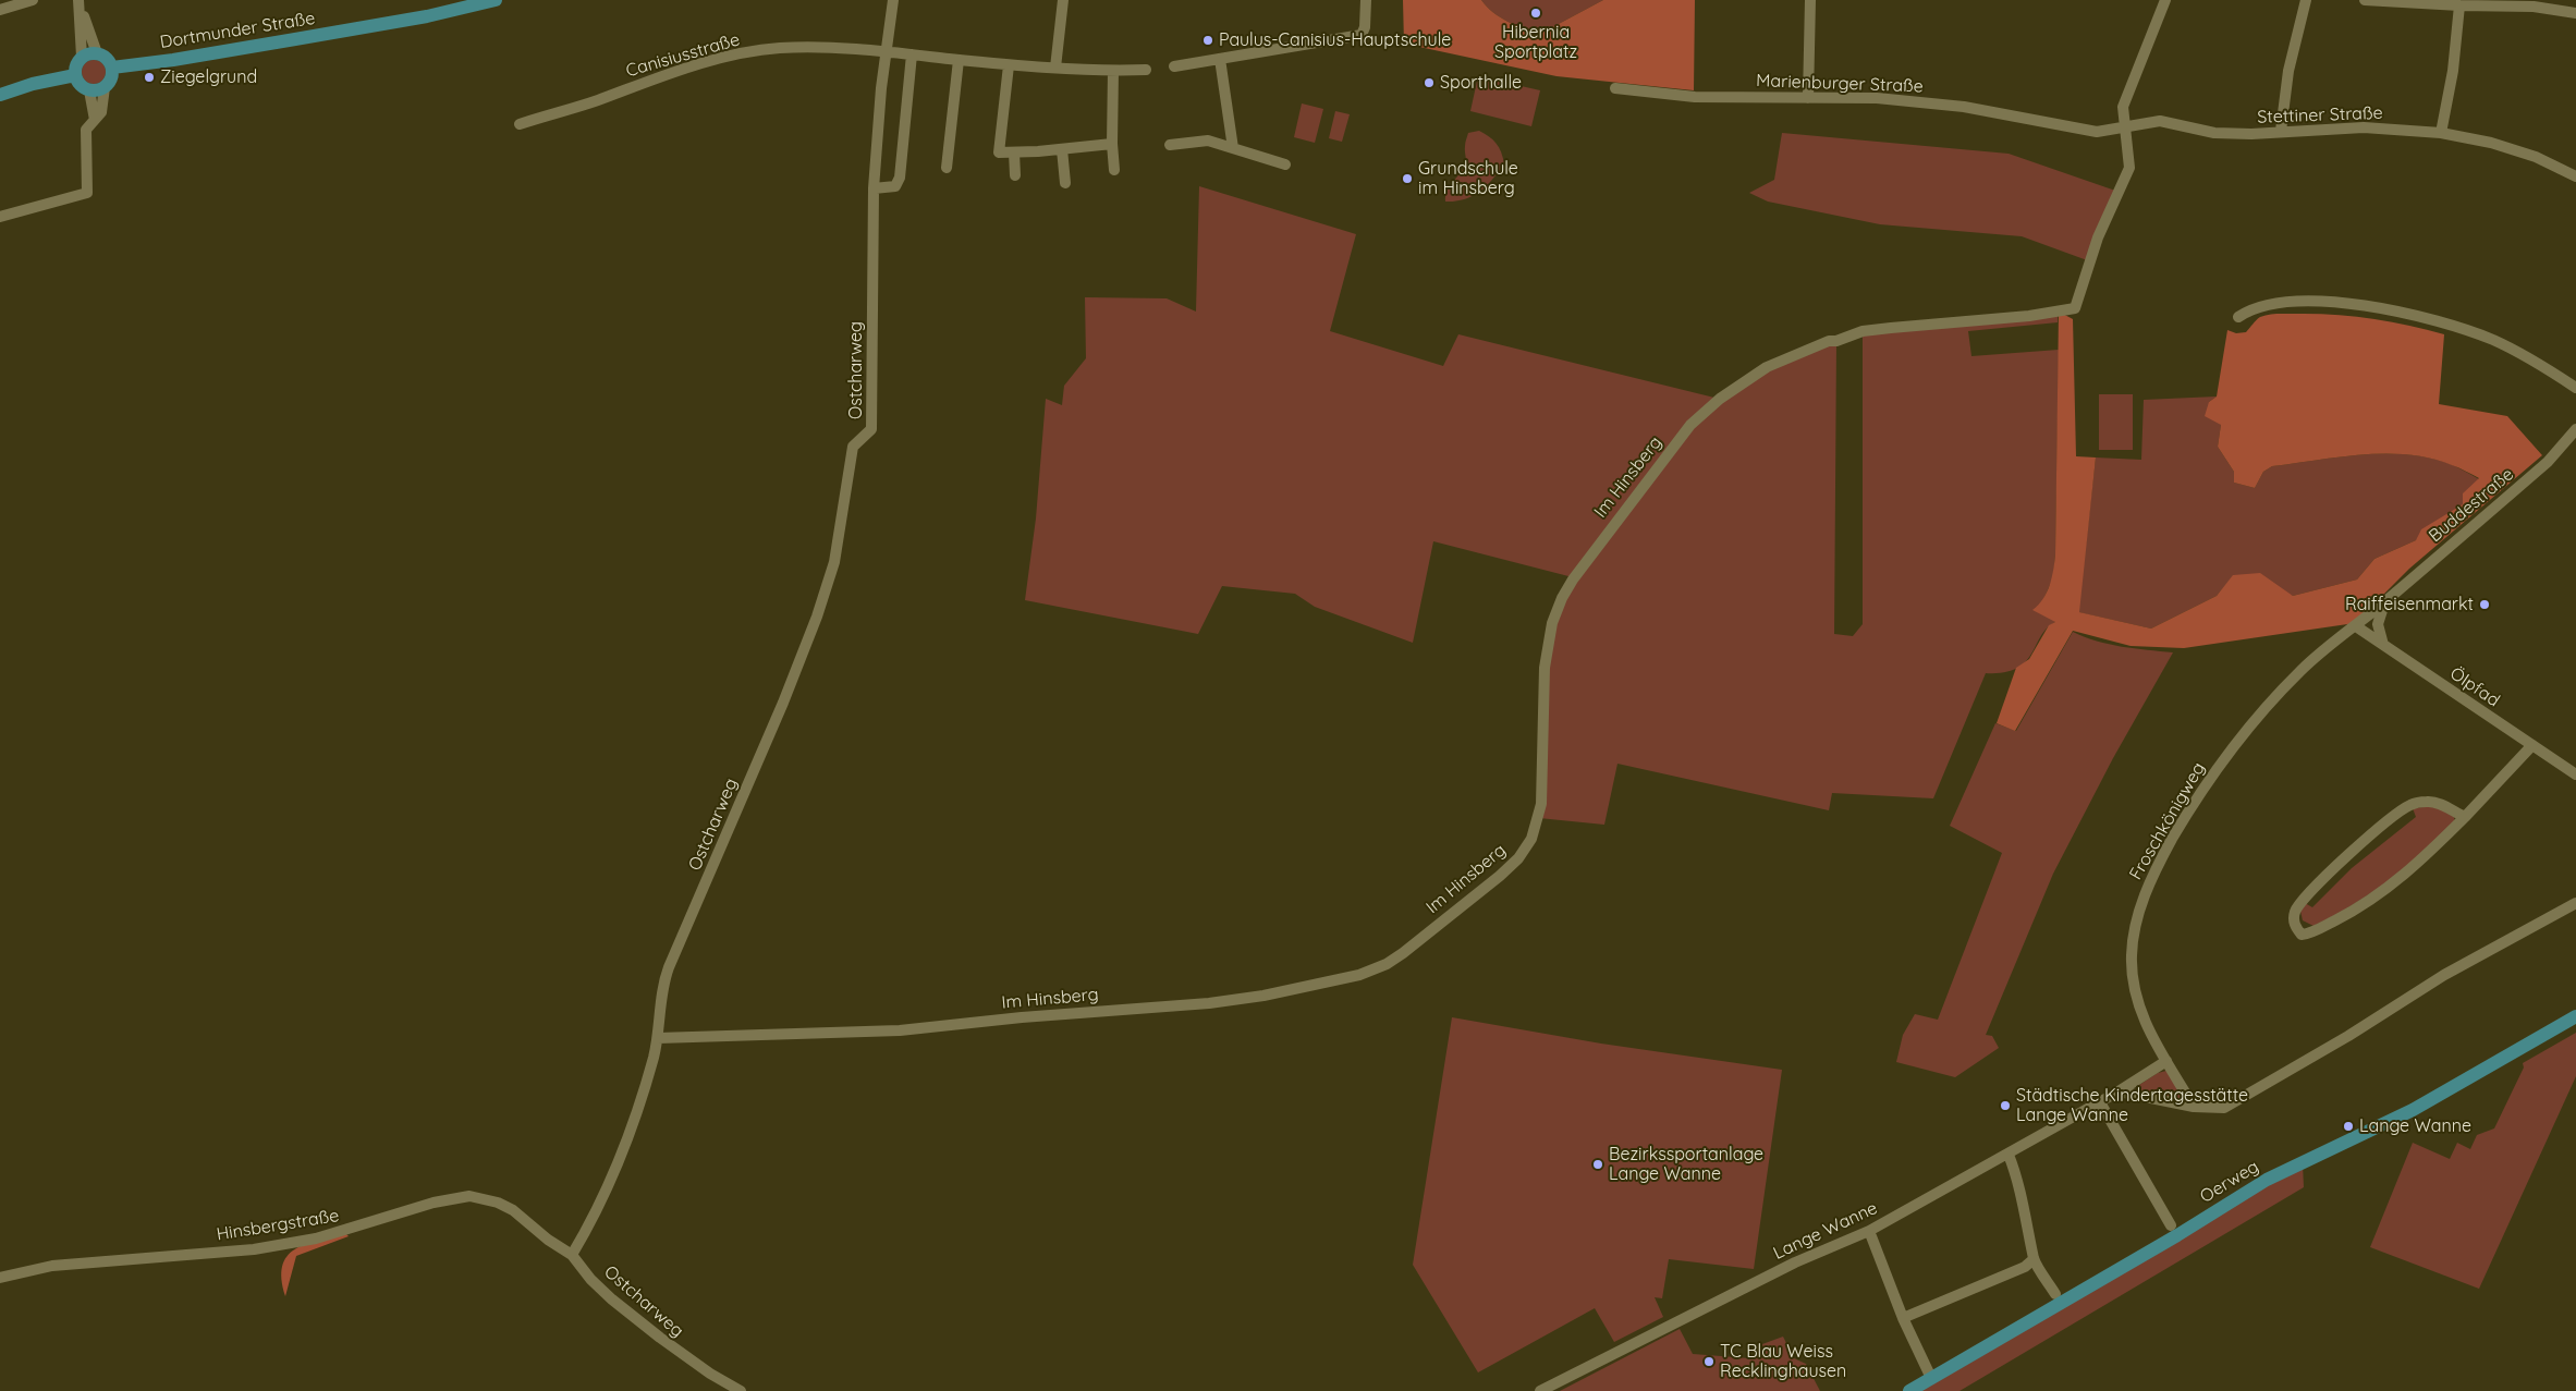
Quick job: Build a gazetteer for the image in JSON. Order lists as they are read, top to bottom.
{
  "streets": {
    "main road": ["Dortmunder Straße", "Oerweg"],
    "street": [
      "Canisiusstraße",
      "Marienburger Straße",
      "Stettiner Straße",
      "Ostcharweg",
      "Im Hinsberg",
      "Buddestraße",
      "Ölpfad",
      "Froschkönigweg",
      "Hinsbergstraße",
      "Lange Wanne"
    ]
  },
  "crossings": [
    ["Canisiusstraße", "Ostcharweg"],
    ["Marienburger Straße", "Stettiner Straße"],
    ["Marienburger Straße", "Im Hinsberg"],
    ["Stettiner Straße", "Im Hinsberg"],
    ["Ostcharweg", "Im Hinsberg"],
    ["Ostcharweg", "Hinsbergstraße"],
    ["Buddestraße", "Ölpfad"],
    ["Buddestraße", "Froschkönigweg"],
    ["Ölpfad", "Froschkönigweg"],
    ["Froschkönigweg", "Lange Wanne"]
  ],
  "places": [
    "Hibernia Sportplatz",
    "Paulus-Canisius-Hauptschule",
    "Ziegelgrund",
    "Sporthalle",
    "Grundschule im Hinsberg",
    "Raiffeisenmarkt",
    "Städtische Kindertagesstätte Lange Wanne",
    "Lange Wanne",
    "Bezirkssportanlage Lange Wanne",
    "TC Blau Weiss Recklinghausen"
  ]
}
